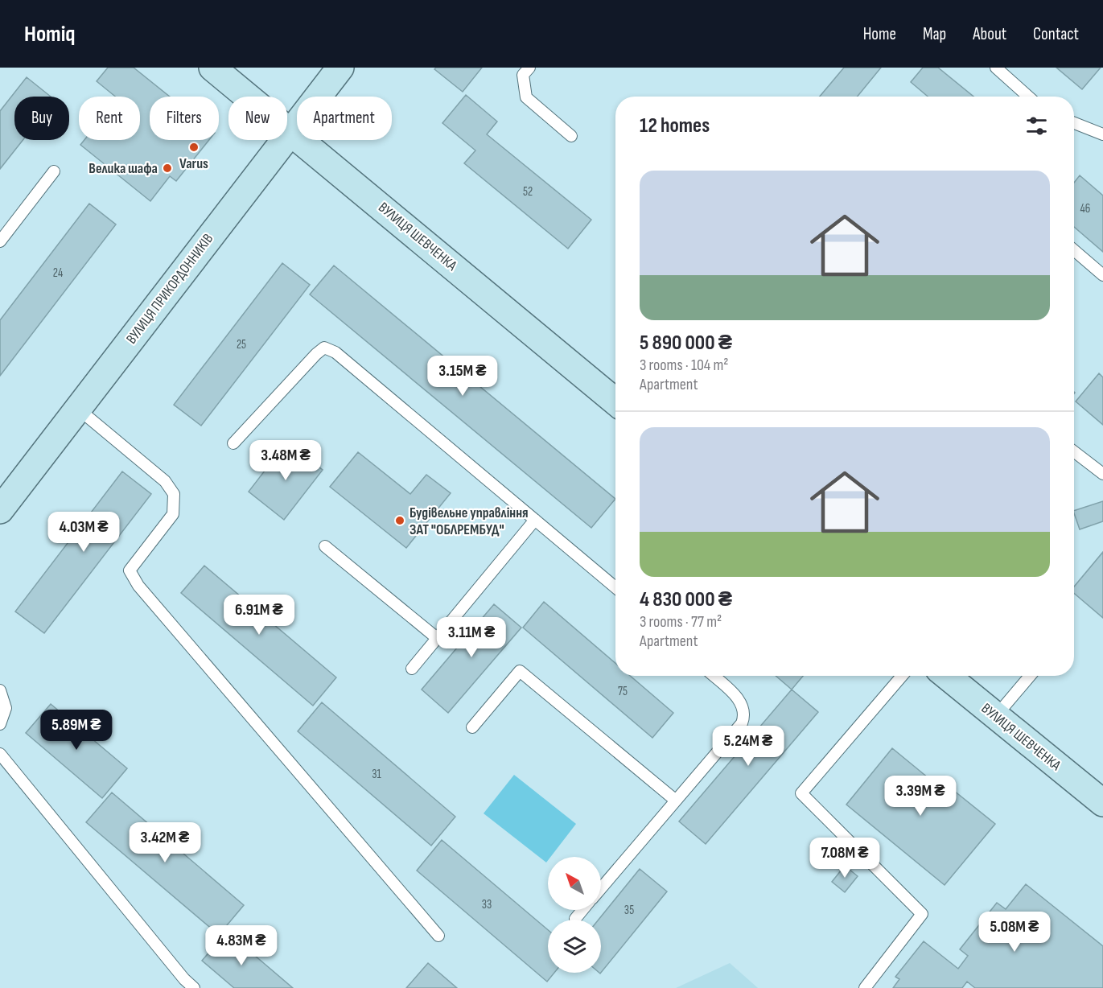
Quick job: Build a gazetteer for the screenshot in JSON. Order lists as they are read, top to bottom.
{
  "streets": {
    "street": ["ВУЛИЦЯ ШЕВЧЕНКА", "ВУЛИЦЯ ПРИКОРДОННИКІВ"]
  },
  "crossings": [
    ["ВУЛИЦЯ ШЕВЧЕНКА", "ВУЛИЦЯ ПРИКОРДОННИКІВ"]
  ],
  "places": ["Varus", "Велика шафа", "Будівельне управління ЗАТ \"ОБЛРЕМБУД\""],
  "house_numbers": [
    "52",
    "46",
    "24",
    "25",
    "75",
    "31",
    "33",
    "35"
  ],
  "north": "top left",
  "page": {
    "header": "Homiq",
    "nav": [
      "Home",
      "Map",
      "About",
      "Contact"
    ],
    "chip": [
      "Buy",
      "Rent",
      "Filters",
      "New",
      "Apartment"
    ],
    "heading": "12 homes",
    "list": [
      {
        "name": "5 890 000 ₴",
        "note": "3 rooms · 104 m² · Apartment"
      },
      {
        "name": "4 830 000 ₴",
        "note": "3 rooms · 77 m² · Apartment"
      }
    ],
    "price": [
      "3.15M ₴",
      "3.48M ₴",
      "4.03M ₴",
      "6.91M ₴",
      "3.11M ₴",
      "5.89M ₴",
      "5.24M ₴",
      "3.39M ₴",
      "3.42M ₴",
      "7.08M ₴",
      "5.08M ₴",
      "4.83M ₴"
    ]
  }
}
